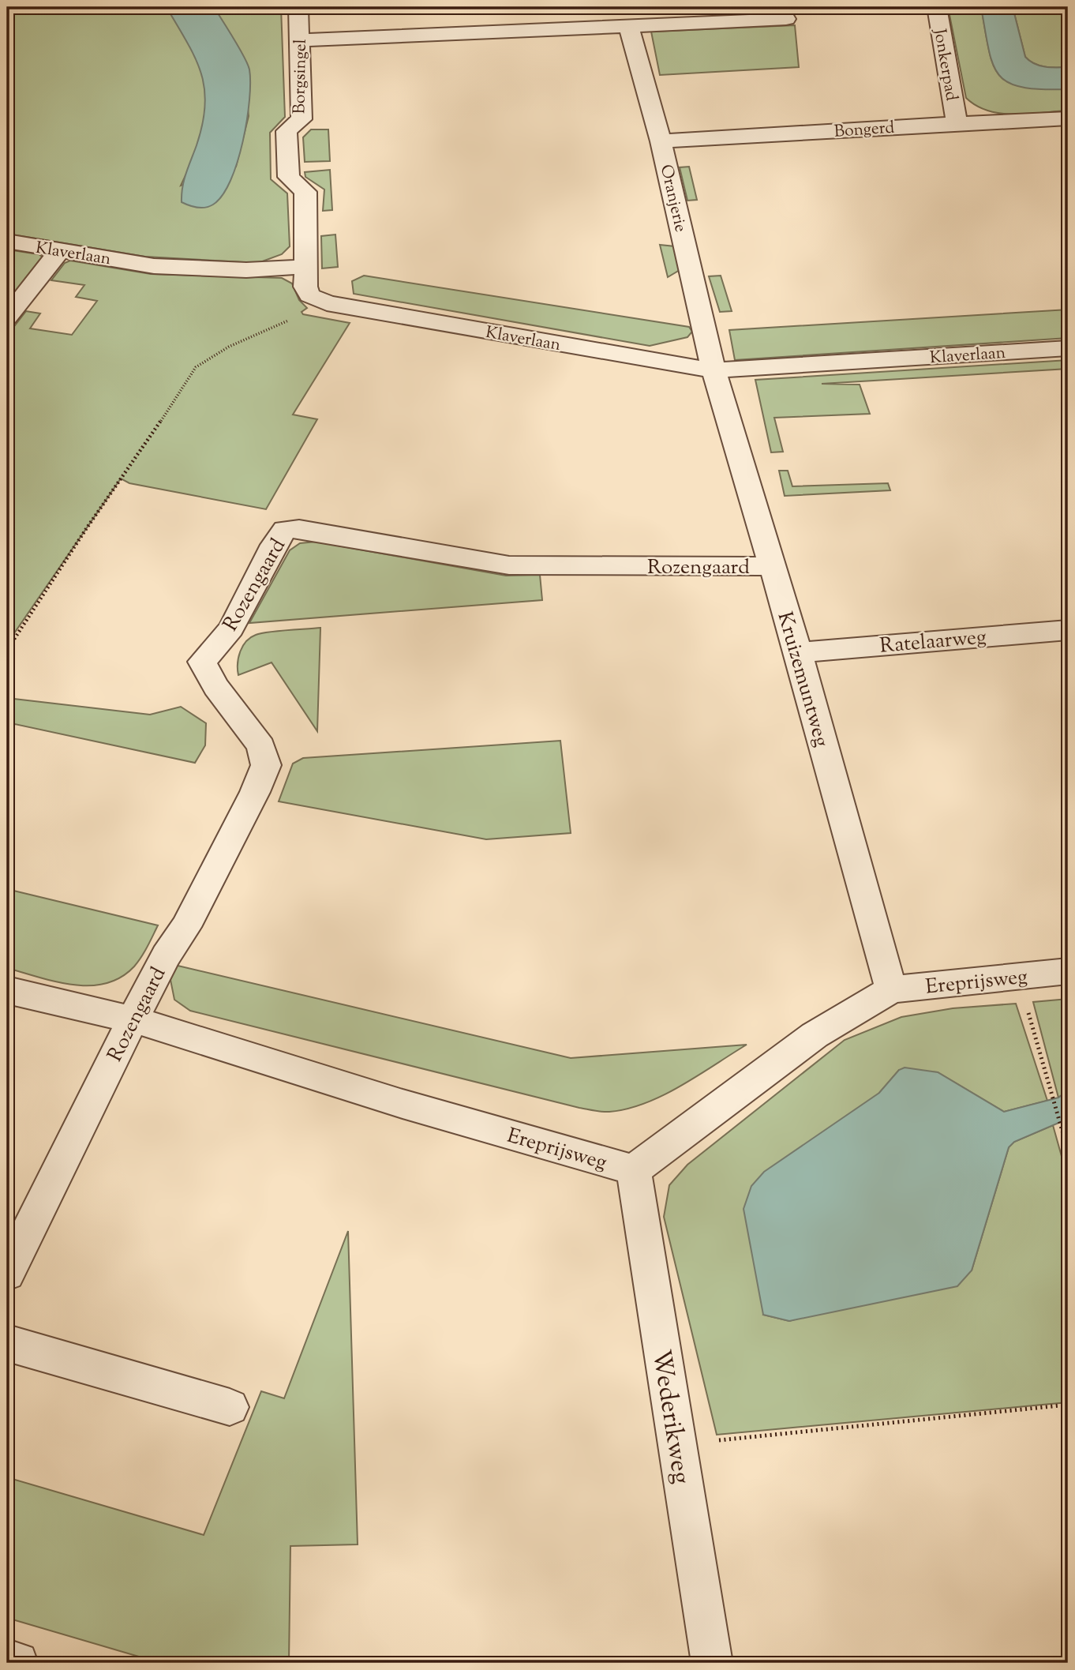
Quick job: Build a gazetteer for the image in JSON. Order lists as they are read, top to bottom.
{
  "streets": {
    "street": [
      "Jonkerpad",
      "Borgsingel",
      "Bongerd",
      "Oranjerie",
      "Klaverlaan",
      "Rozengaard",
      "Ratelaarweg",
      "Kruizemuntweg",
      "Ereprijsweg",
      "Wederikweg"
    ]
  },
  "crossings": [
    ["Jonkerpad", "Bongerd"],
    ["Borgsingel", "Klaverlaan"],
    ["Bongerd", "Oranjerie"],
    ["Oranjerie", "Klaverlaan"],
    ["Oranjerie", "Kruizemuntweg"],
    ["Klaverlaan", "Kruizemuntweg"],
    ["Rozengaard", "Kruizemuntweg"],
    ["Rozengaard", "Ereprijsweg"],
    ["Ratelaarweg", "Kruizemuntweg"],
    ["Kruizemuntweg", "Ereprijsweg"],
    ["Ereprijsweg", "Wederikweg"]
  ]
}
